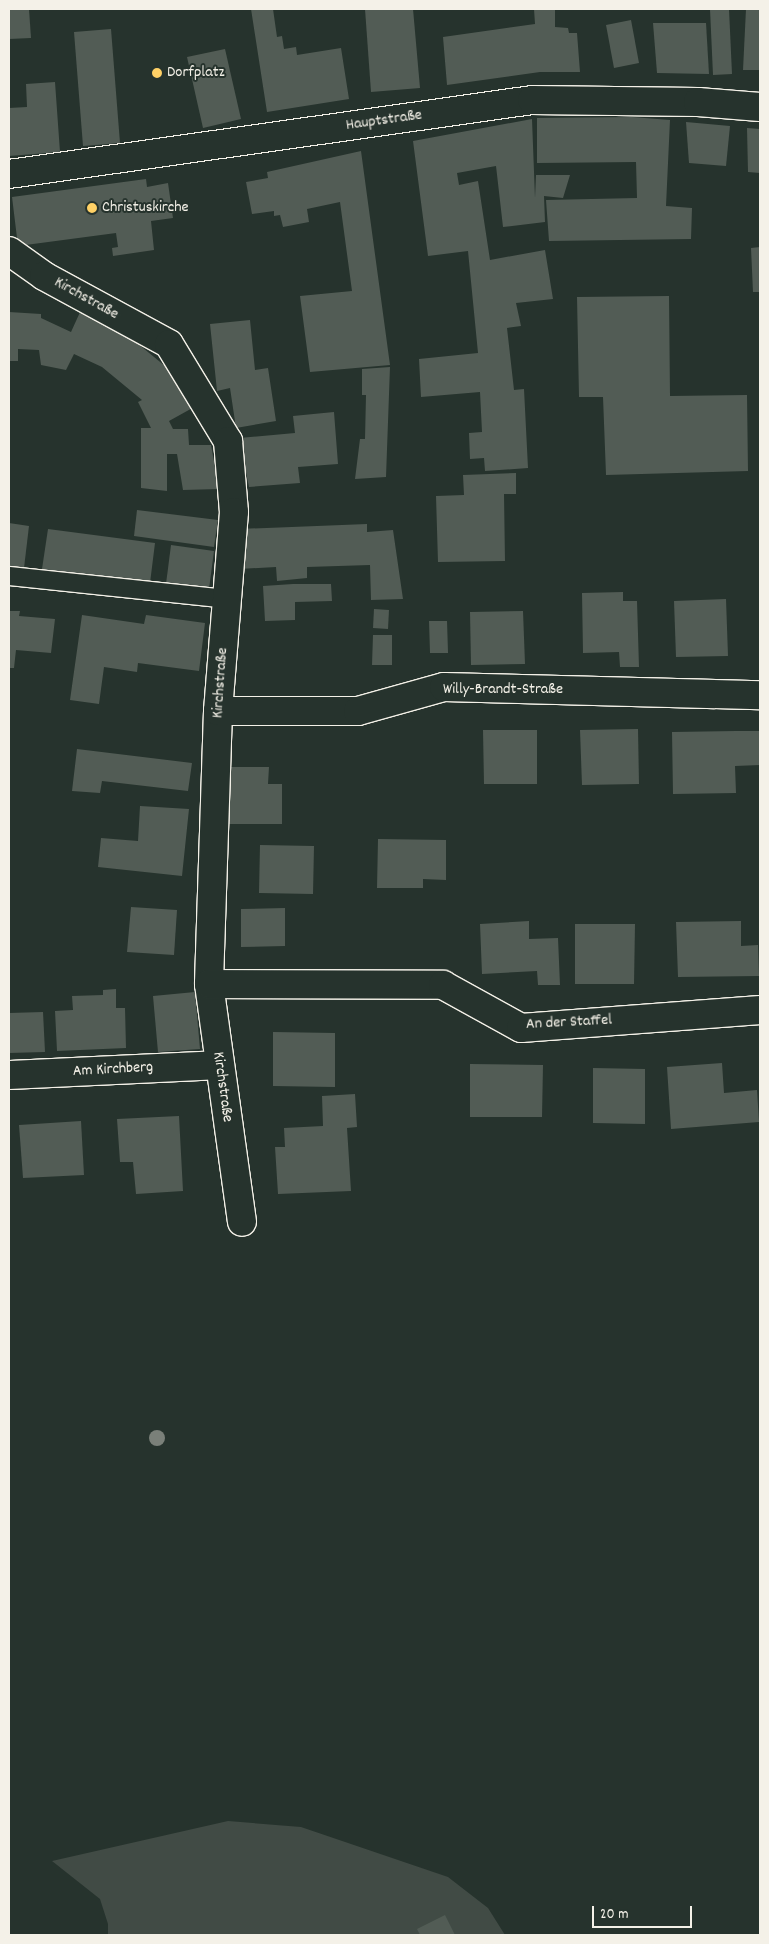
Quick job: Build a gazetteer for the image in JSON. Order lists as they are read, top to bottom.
{
  "streets": {
    "street": [
      "Hauptstraße",
      "Kirchstraße",
      "Willy-Brandt-Straße",
      "An der Staffel",
      "Am Kirchberg"
    ]
  },
  "crossings": [
    ["Kirchstraße", "Willy-Brandt-Straße"],
    ["Kirchstraße", "An der Staffel"],
    ["Kirchstraße", "Am Kirchberg"]
  ],
  "places": ["Dorfplatz", "Christuskirche"],
  "scale_bar": "20 m"
}
